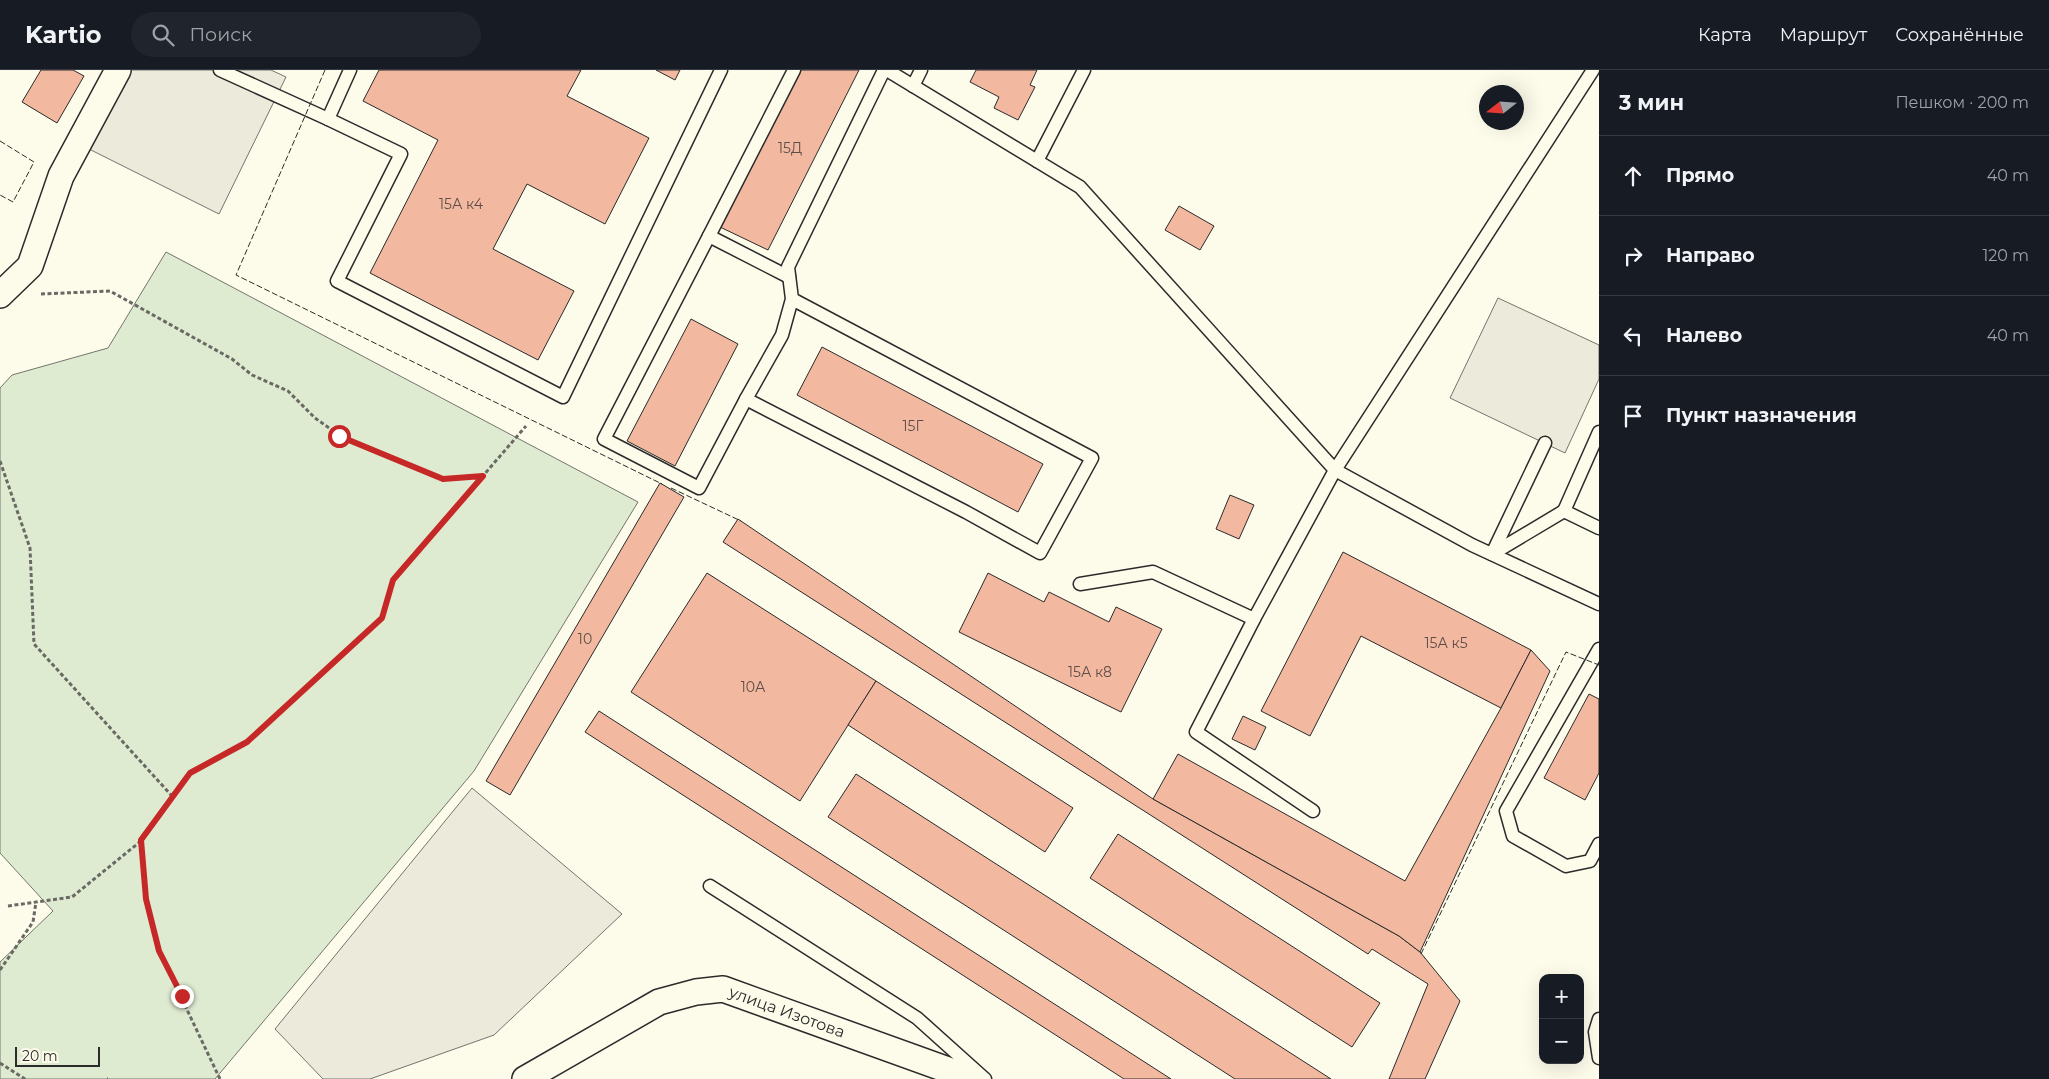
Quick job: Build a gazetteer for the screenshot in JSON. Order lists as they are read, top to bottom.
{
  "streets": {
    "street": ["улица Изотова"]
  },
  "house_numbers": [
    "15Д",
    "15А к4",
    "15Г",
    "10",
    "15А к5",
    "15А к8",
    "10А"
  ],
  "scale_bar": "20 m",
  "north": "left",
  "page": {
    "header": "Kartio",
    "search": "Поиск",
    "nav": ["Карта", "Маршрут", "Сохранённые"],
    "heading": ["3 мин", "Пешком · 200 m"],
    "list": [
      ["Прямо", "40 m"],
      ["Направо", "120 m"],
      ["Налево", "40 m"],
      "Пункт назначения"
    ],
    "map_buttons": ["+", "−"],
    "scale": "20 m"
  }
}
